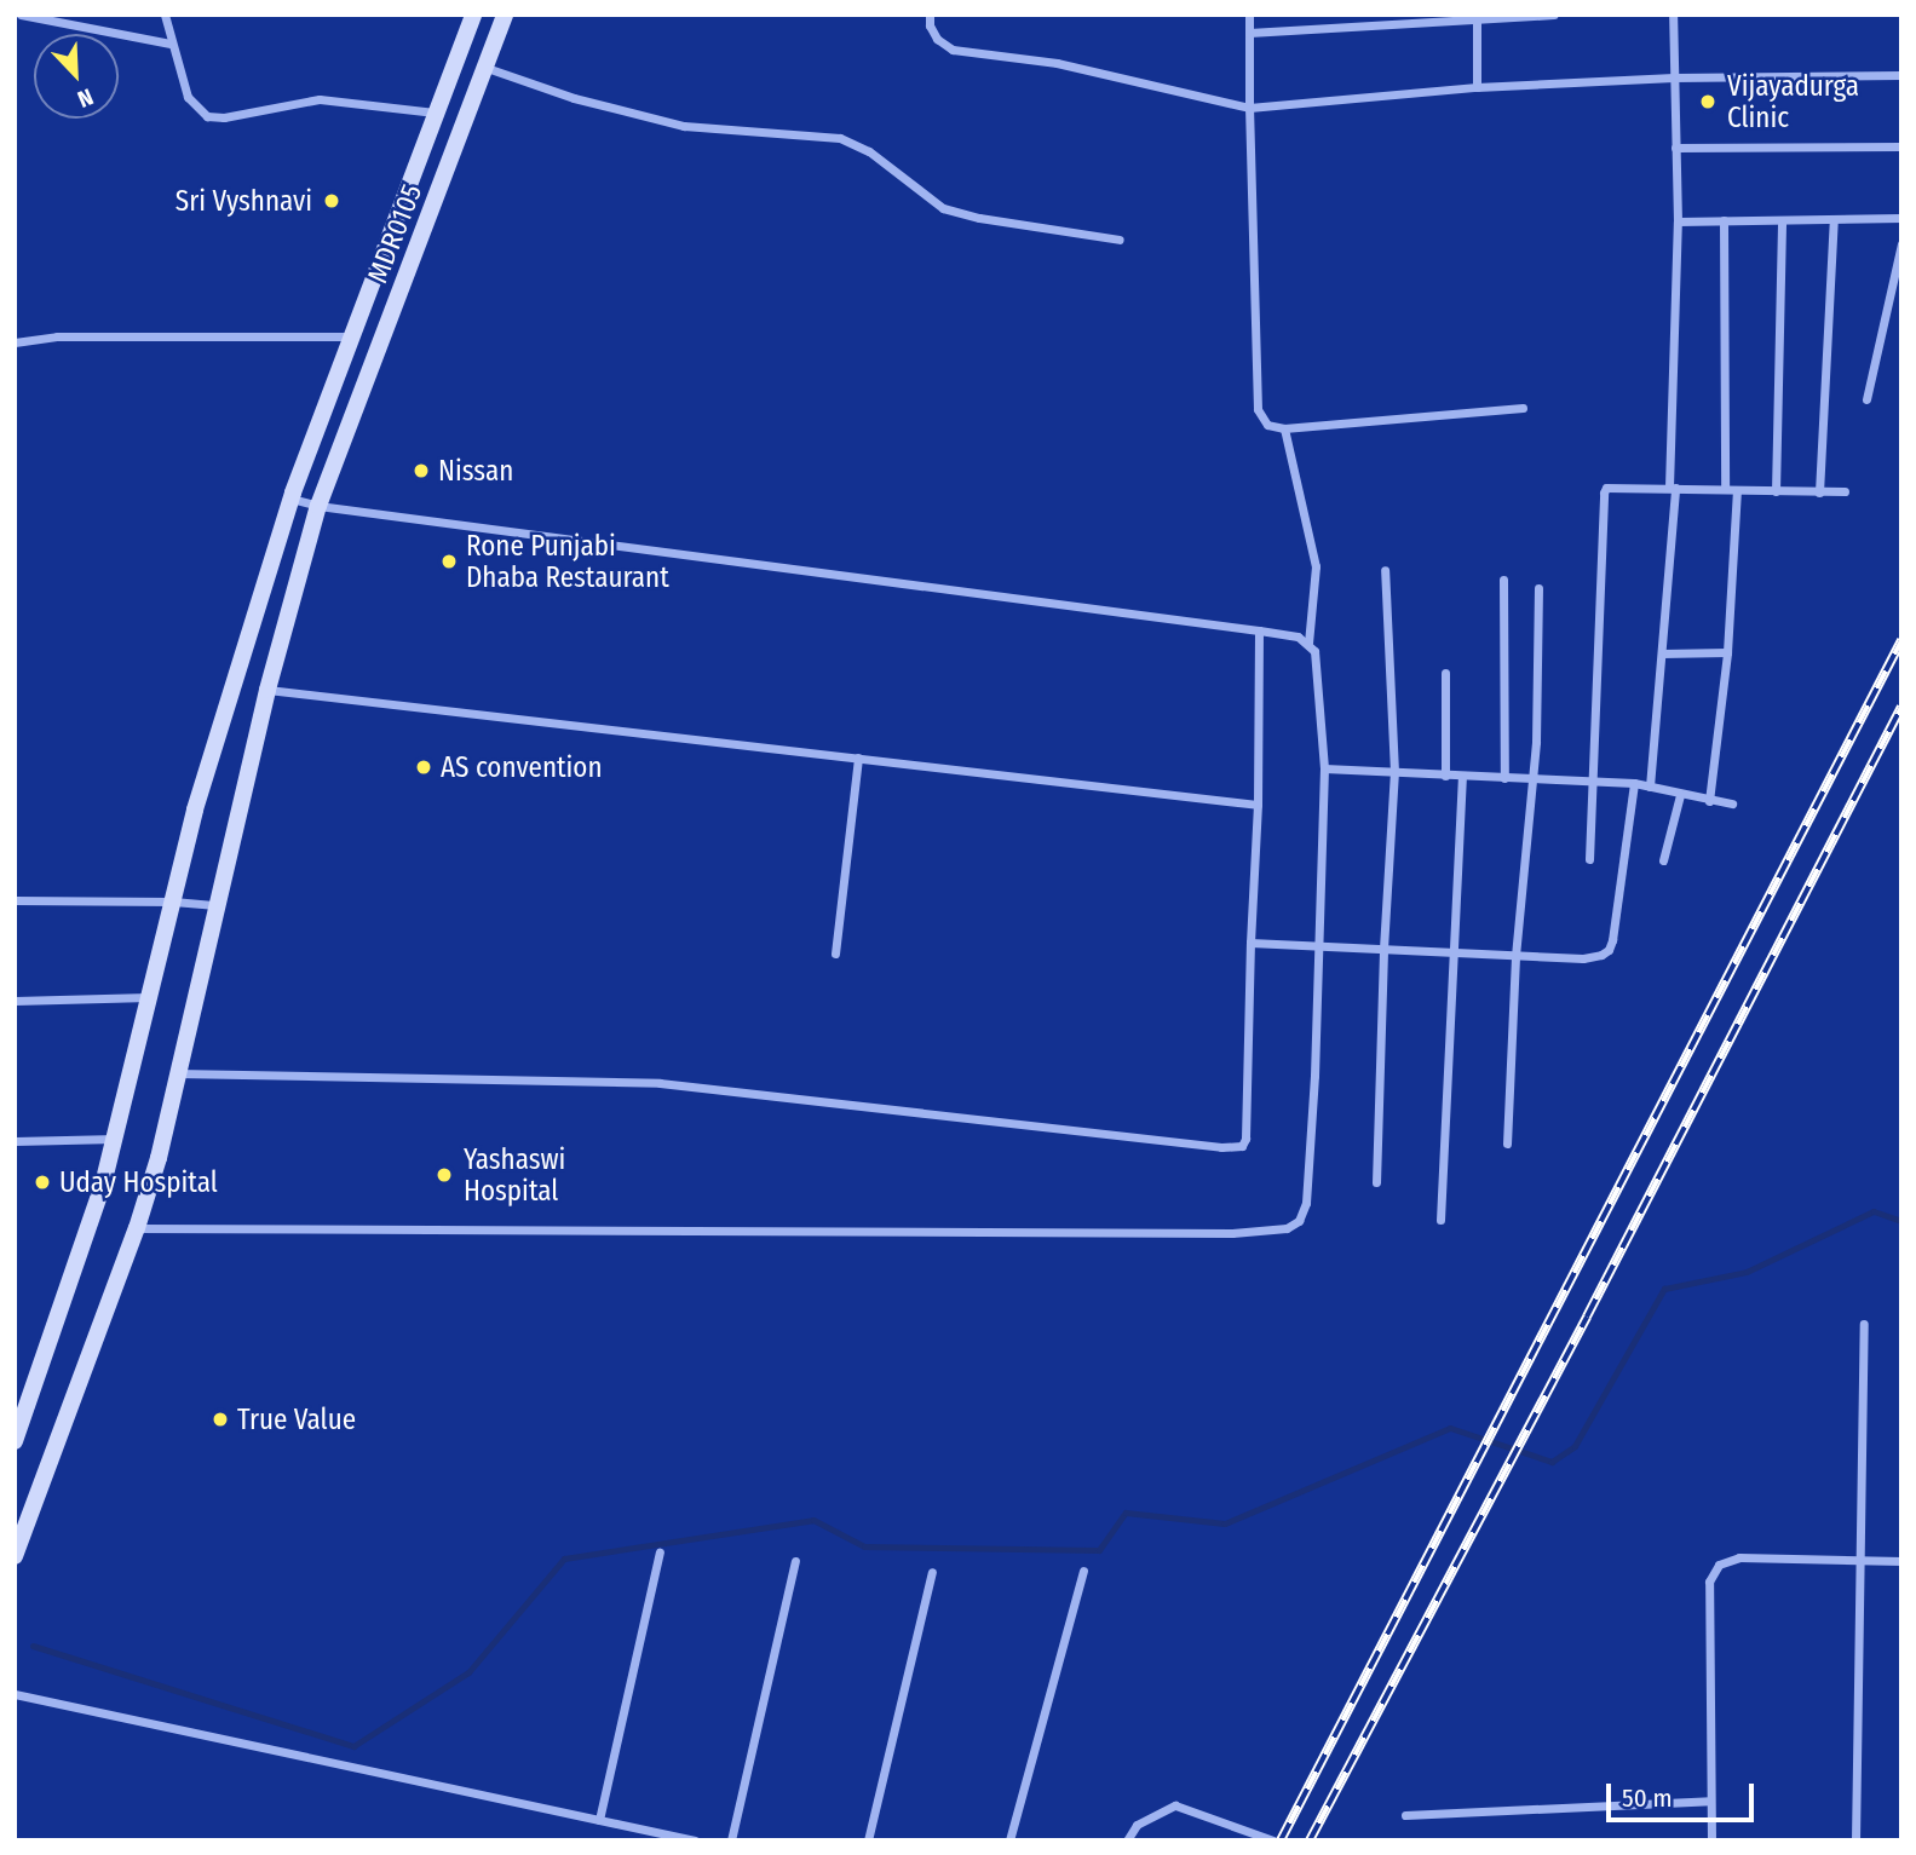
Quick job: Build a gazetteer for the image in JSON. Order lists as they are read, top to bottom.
{
  "streets": {
    "main road": ["MDR0105"]
  },
  "places": [
    "Vijayadurga Clinic",
    "Sri Vyshnavi",
    "Nissan",
    "Rone Punjabi Dhaba Restaurant",
    "AS convention",
    "Yashaswi Hospital",
    "Uday Hospital",
    "True Value"
  ],
  "scale_bar": "50 m",
  "north": "bottom right"
}
